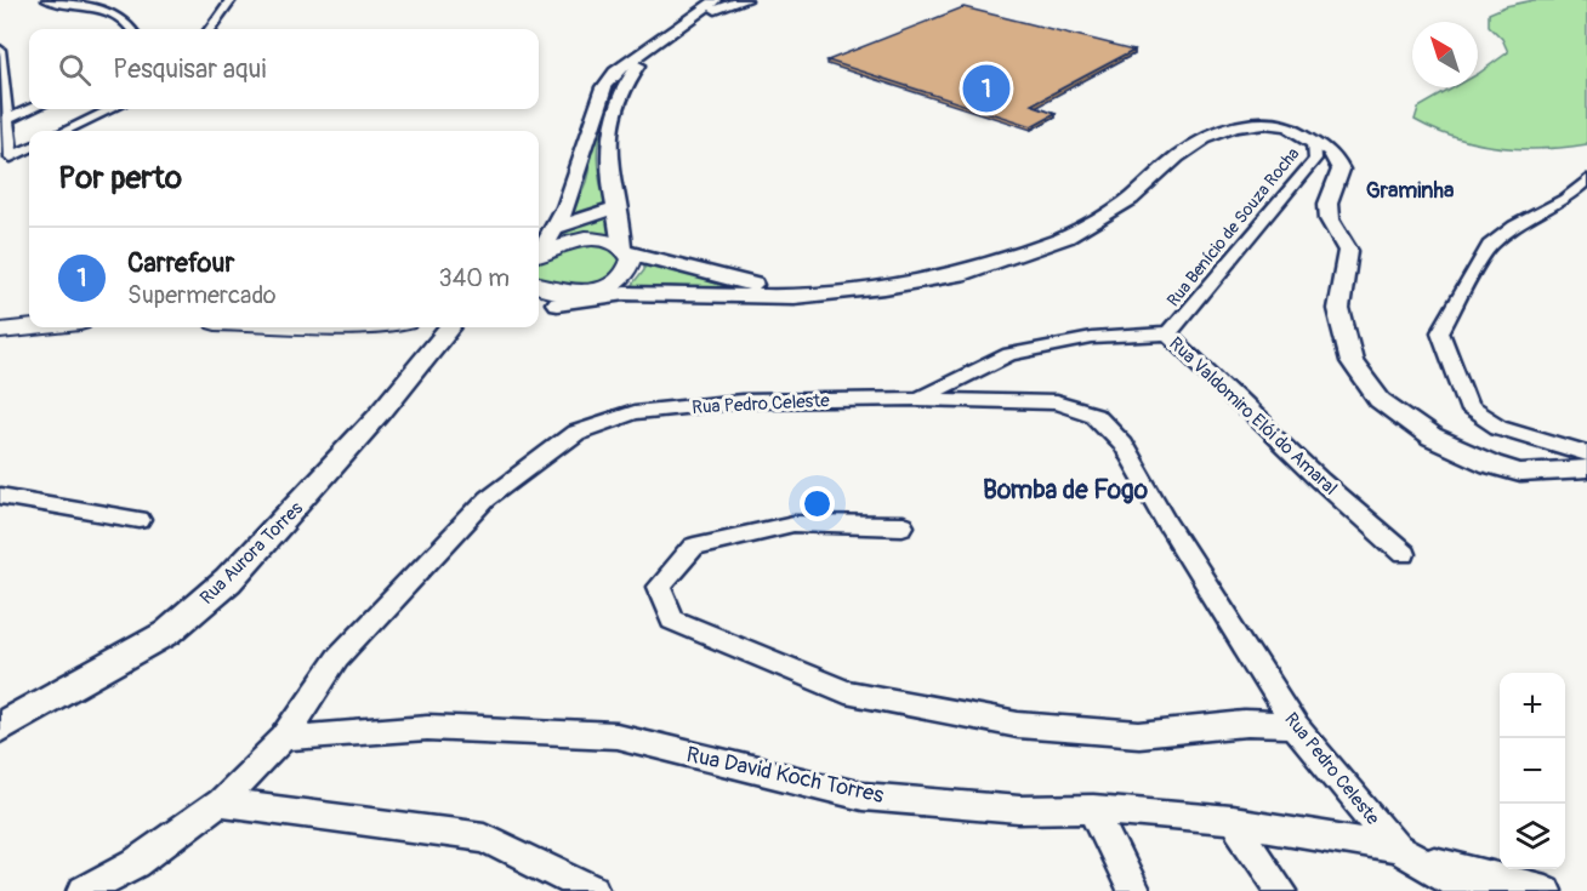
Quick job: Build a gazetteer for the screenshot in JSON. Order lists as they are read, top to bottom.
{
  "streets": {
    "street": [
      "Rua Benício de Souza Rocha",
      "Rua Pedro Celeste",
      "Rua Valdomiro Elói do Amaral",
      "Rua Aurora Torres",
      "Rua David Koch Torres"
    ]
  },
  "crossings": [
    ["Rua Benício de Souza Rocha", "Rua Valdomiro Elói do Amaral"],
    ["Rua Pedro Celeste", "Rua Valdomiro Elói do Amaral"],
    ["Rua Pedro Celeste", "Rua David Koch Torres"]
  ],
  "districts": ["Graminha", "Bomba de Fogo"],
  "north": "top left",
  "page": {
    "search": "Pesquisar aqui",
    "pins": "1",
    "heading": "Por perto",
    "list": [
      {
        "mark": "1",
        "name": "Carrefour",
        "note": "Supermercado",
        "value": "340 m"
      }
    ],
    "map_buttons": ["+", "−"]
  }
}
